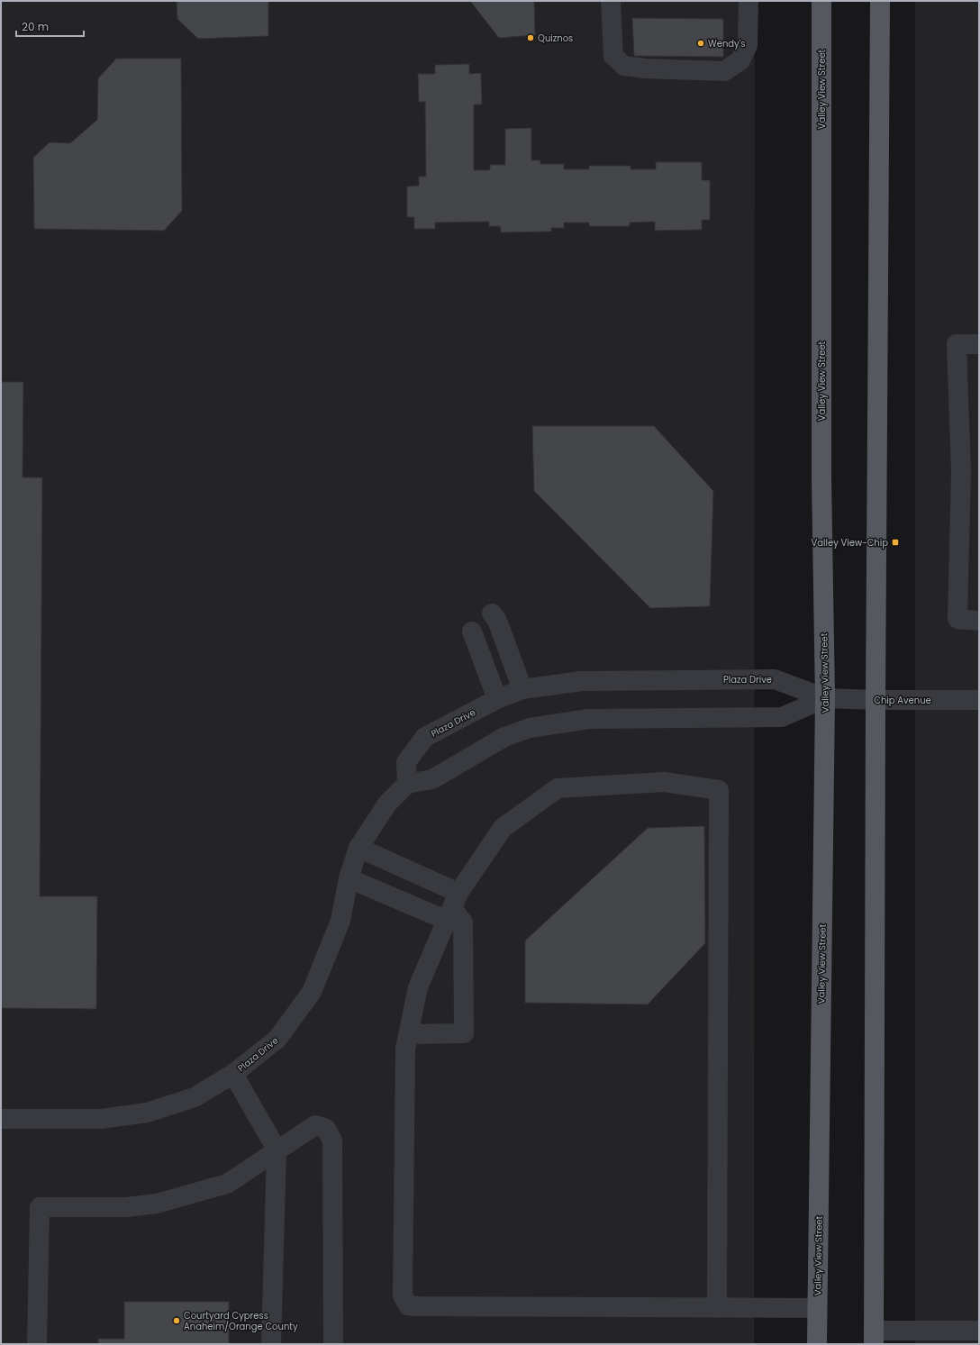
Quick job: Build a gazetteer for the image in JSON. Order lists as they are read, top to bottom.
{
  "streets": {
    "main road": ["Valley View Street"],
    "street": ["Plaza Drive", "Chip Avenue"]
  },
  "crossings": [
    ["Valley View Street", "Plaza Drive"],
    ["Valley View Street", "Chip Avenue"],
    ["Plaza Drive", "Chip Avenue"]
  ],
  "places": {
    "other": ["Quiznos", "Wendy's", "Courtyard Cypress Anaheim/Orange County"],
    "transit": ["Valley View-Chip"]
  },
  "scale_bar": "20 m"
}
